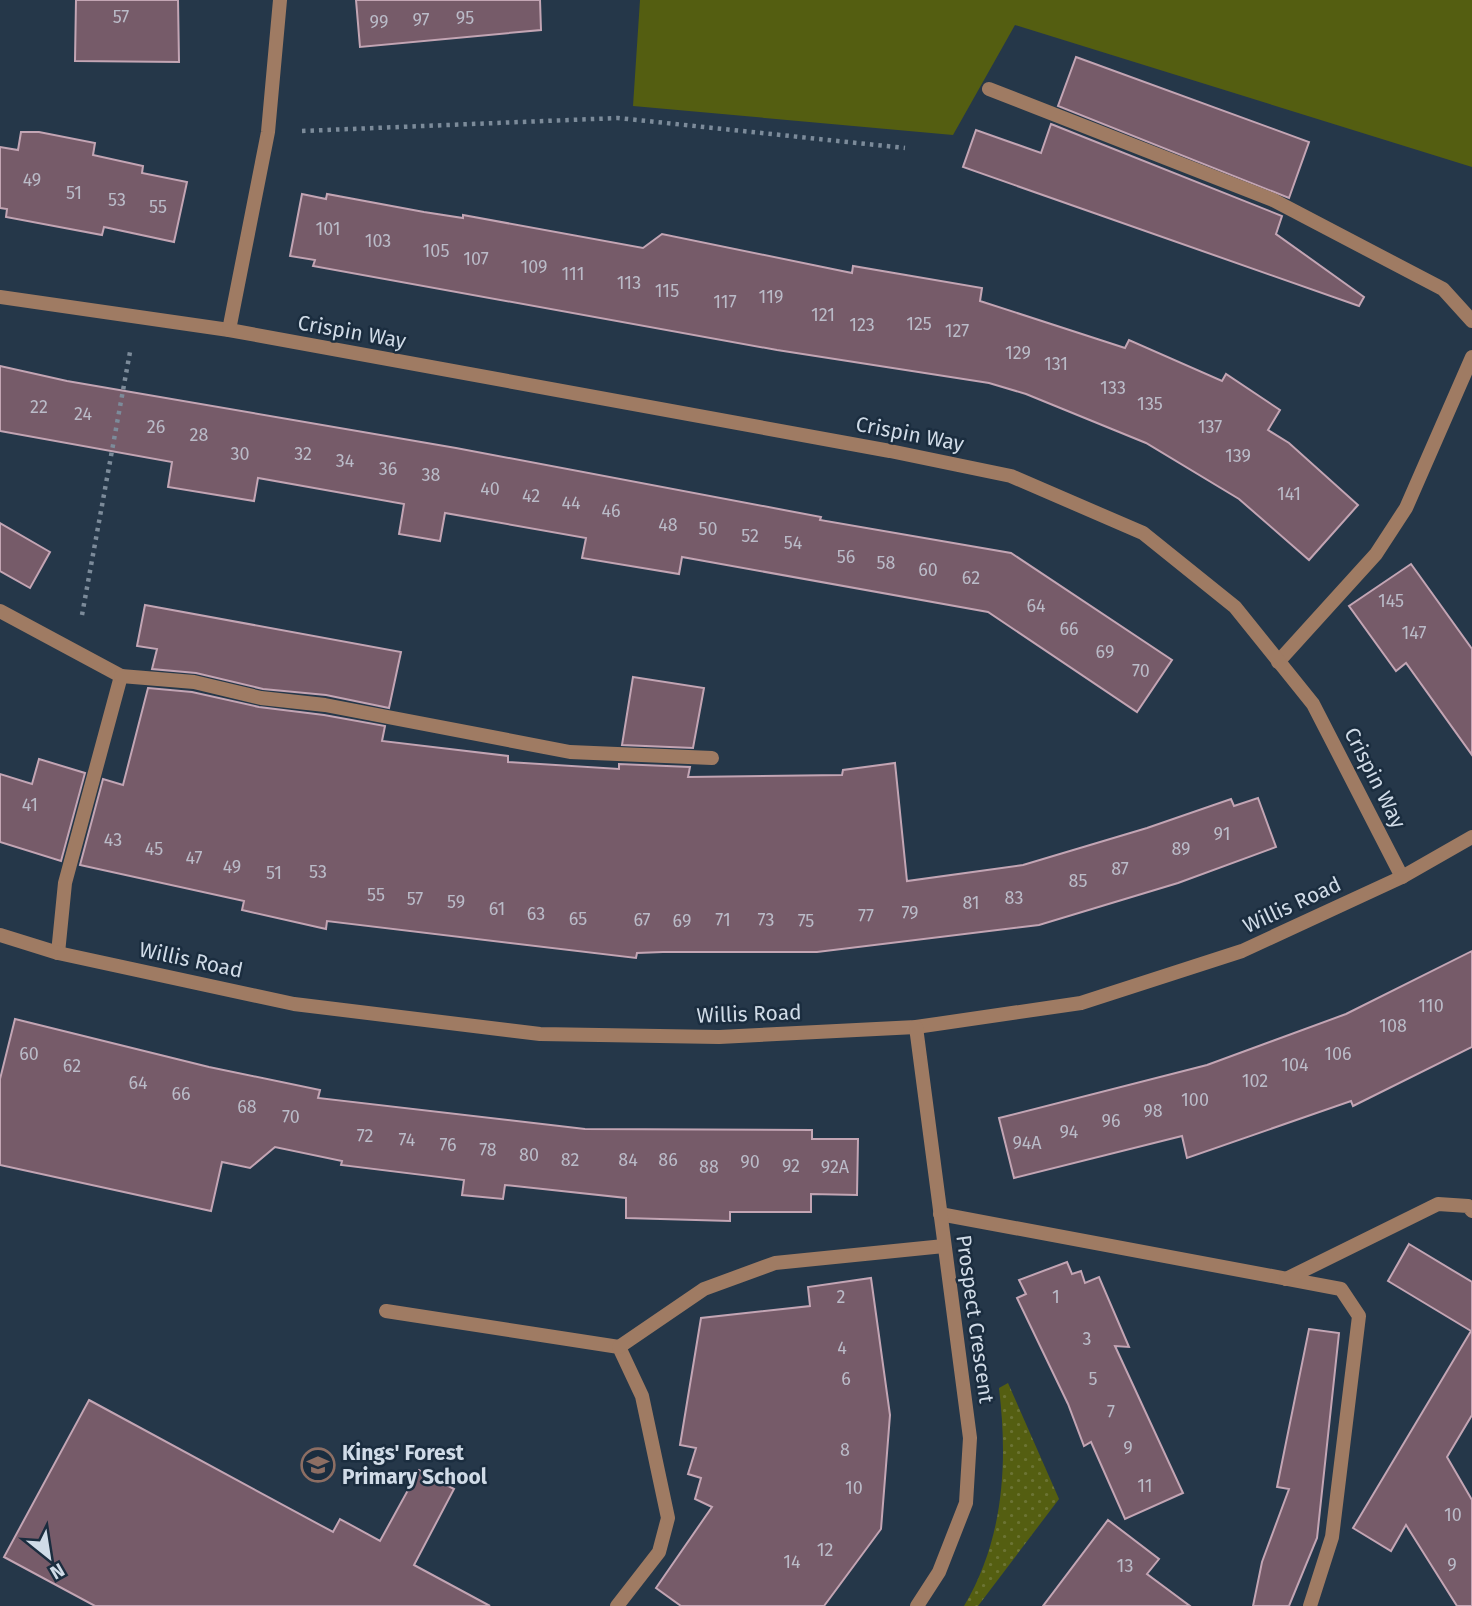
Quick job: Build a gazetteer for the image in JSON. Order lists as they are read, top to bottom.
{
  "streets": {
    "street": ["Crispin Way", "Willis Road", "Prospect Crescent"]
  },
  "crossings": [
    ["Crispin Way", "Willis Road"],
    ["Willis Road", "Prospect Crescent"]
  ],
  "places": {
    "school or university": ["Kings' Forest Primary School"]
  },
  "house_numbers": [
    "57",
    "95",
    "97",
    "99",
    "49",
    "51",
    "53",
    "55",
    "101",
    "103",
    "105",
    "107",
    "109",
    "111",
    "113",
    "115",
    "119",
    "117",
    "121",
    "125",
    "123",
    "127",
    "129",
    "131",
    "133",
    "135",
    "22",
    "24",
    "26",
    "137",
    "28",
    "30",
    "32",
    "139",
    "34",
    "36",
    "38",
    "40",
    "141",
    "42",
    "44",
    "46",
    "48",
    "50",
    "52",
    "54",
    "56",
    "58",
    "60",
    "62",
    "145",
    "64",
    "66",
    "147",
    "69",
    "70",
    "41",
    "91",
    "43",
    "45",
    "89",
    "47",
    "49",
    "87",
    "53",
    "51",
    "85",
    "55",
    "83",
    "57",
    "59",
    "81",
    "61",
    "79",
    "63",
    "77",
    "65",
    "67",
    "71",
    "73",
    "69",
    "75",
    "110",
    "108",
    "60",
    "106",
    "104",
    "62",
    "102",
    "64",
    "66",
    "100",
    "68",
    "98",
    "70",
    "96",
    "94",
    "72",
    "74",
    "94A",
    "76",
    "78",
    "80",
    "82",
    "84",
    "86",
    "90",
    "92",
    "88",
    "92A",
    "2",
    "1",
    "3",
    "4",
    "6",
    "5",
    "7",
    "9",
    "8",
    "11",
    "10",
    "10",
    "12",
    "14",
    "9",
    "13"
  ],
  "north": "bottom right"
}
